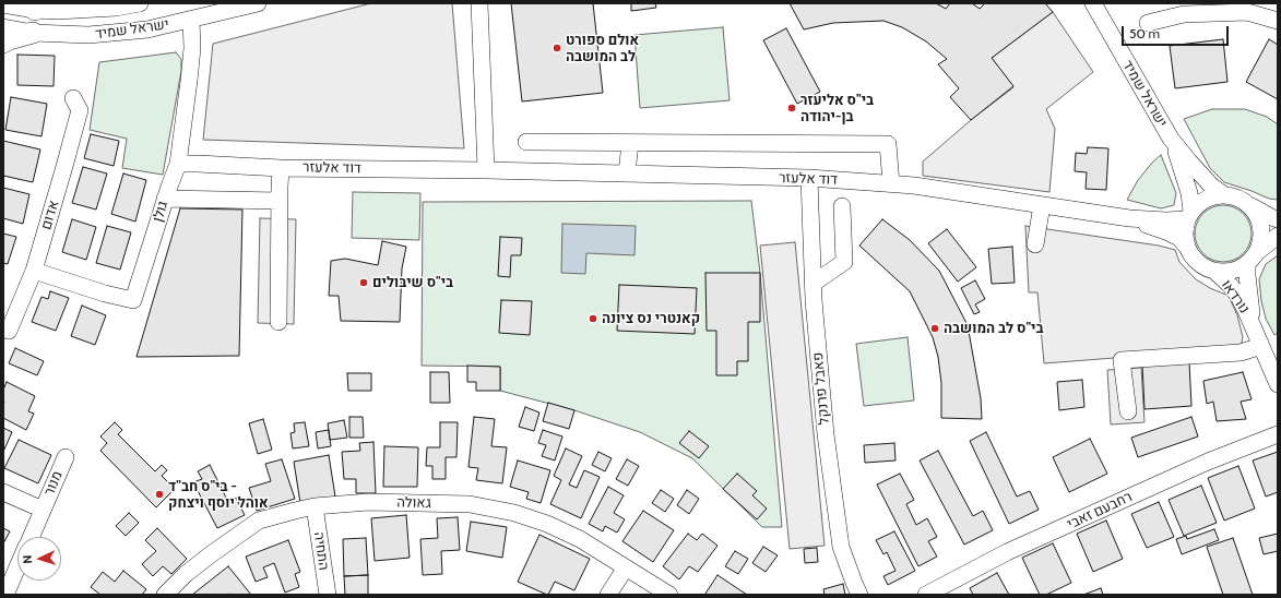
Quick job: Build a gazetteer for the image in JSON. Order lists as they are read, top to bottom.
{
  "streets": {
    "street": [
      "ישראל שמיד",
      "דוד אלעזר",
      "גולן",
      "אדום",
      "נורדאו",
      "פאבל פרנקל",
      "מנור",
      "גאולה",
      "רחבעם זאבי",
      "התחיה"
    ]
  },
  "crossings": [
    ["ישראל שמיד", "דוד אלעזר"],
    ["ישראל שמיד", "גולן"],
    ["ישראל שמיד", "נורדאו"],
    ["דוד אלעזר", "גולן"],
    ["דוד אלעזר", "נורדאו"],
    ["דוד אלעזר", "פאבל פרנקל"],
    ["גולן", "אדום"],
    ["גאולה", "התחיה"]
  ],
  "places": [
    "אולם ספורט לב המושבה",
    "בי\"ס אליעזר בן-יהודה",
    "בי\"ס שיבולים",
    "קאנטרי נס ציונה",
    "בי\"ס לב המושבה",
    "בי\"ס חב\"ד - אוהל יוסף ויצחק"
  ],
  "scale_bar": "50 m",
  "north": "left"
}
